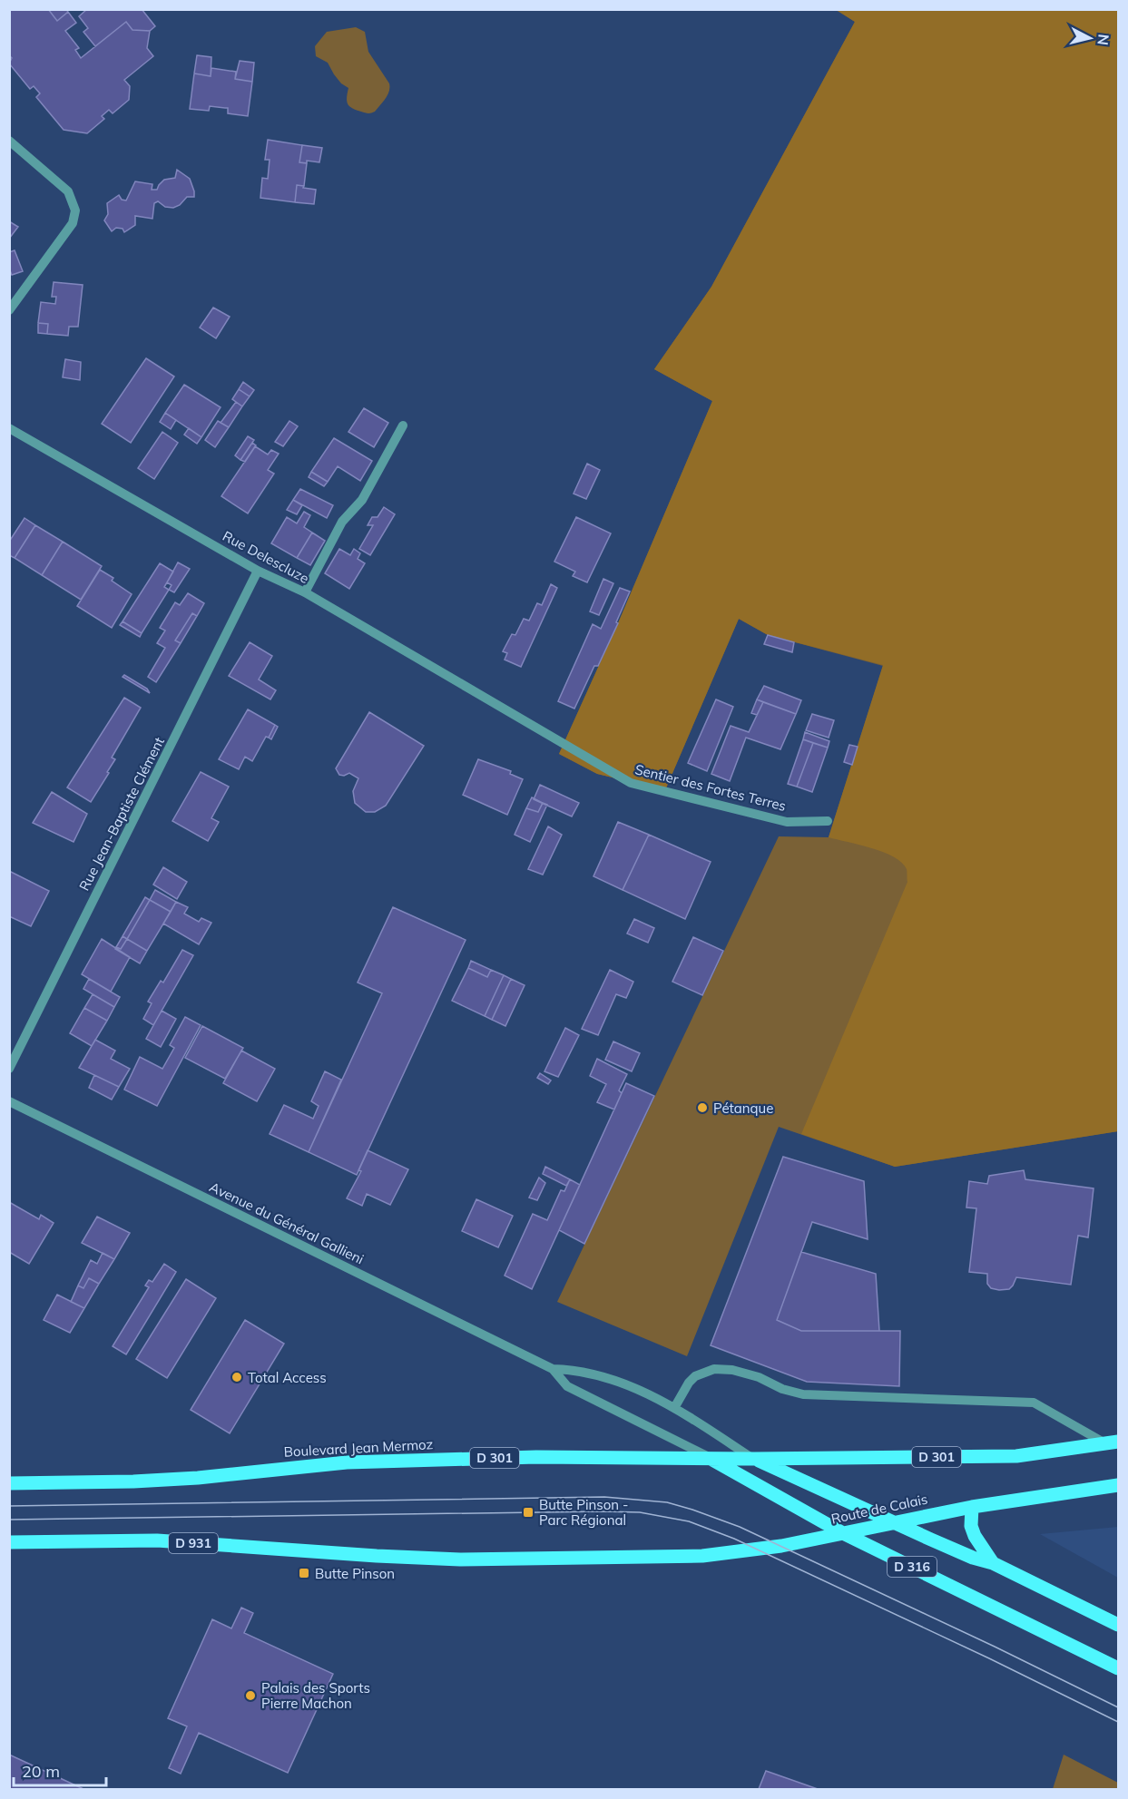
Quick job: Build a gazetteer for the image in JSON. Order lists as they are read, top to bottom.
{
  "streets": {
    "main road": [
      "Boulevard Jean Mermoz",
      "D 301",
      "Route de Calais",
      "D 931",
      "D 316"
    ],
    "street": [
      "Rue Delescluze",
      "Sentier des Fortes Terres",
      "Rue Jean-Baptiste Clément",
      "Avenue du Général Gallieni"
    ]
  },
  "crossings": [
    ["Rue Delescluze", "Sentier des Fortes Terres"],
    ["Rue Delescluze", "Rue Jean-Baptiste Clément"],
    ["Avenue du Général Gallieni", "Boulevard Jean Mermoz"],
    ["Avenue du Général Gallieni", "D 301"],
    ["Avenue du Général Gallieni", "D 316"],
    ["Boulevard Jean Mermoz", "D 301"],
    ["Boulevard Jean Mermoz", "D 316"],
    ["D 301", "D 316"],
    ["Route de Calais", "D 316"]
  ],
  "places": {
    "other": ["Pétanque", "Total Access", "Palais des Sports Pierre Machon"],
    "transit": ["Butte Pinson - Parc Régional", "Butte Pinson"]
  },
  "scale_bar": "20 m",
  "north": "right"
}
